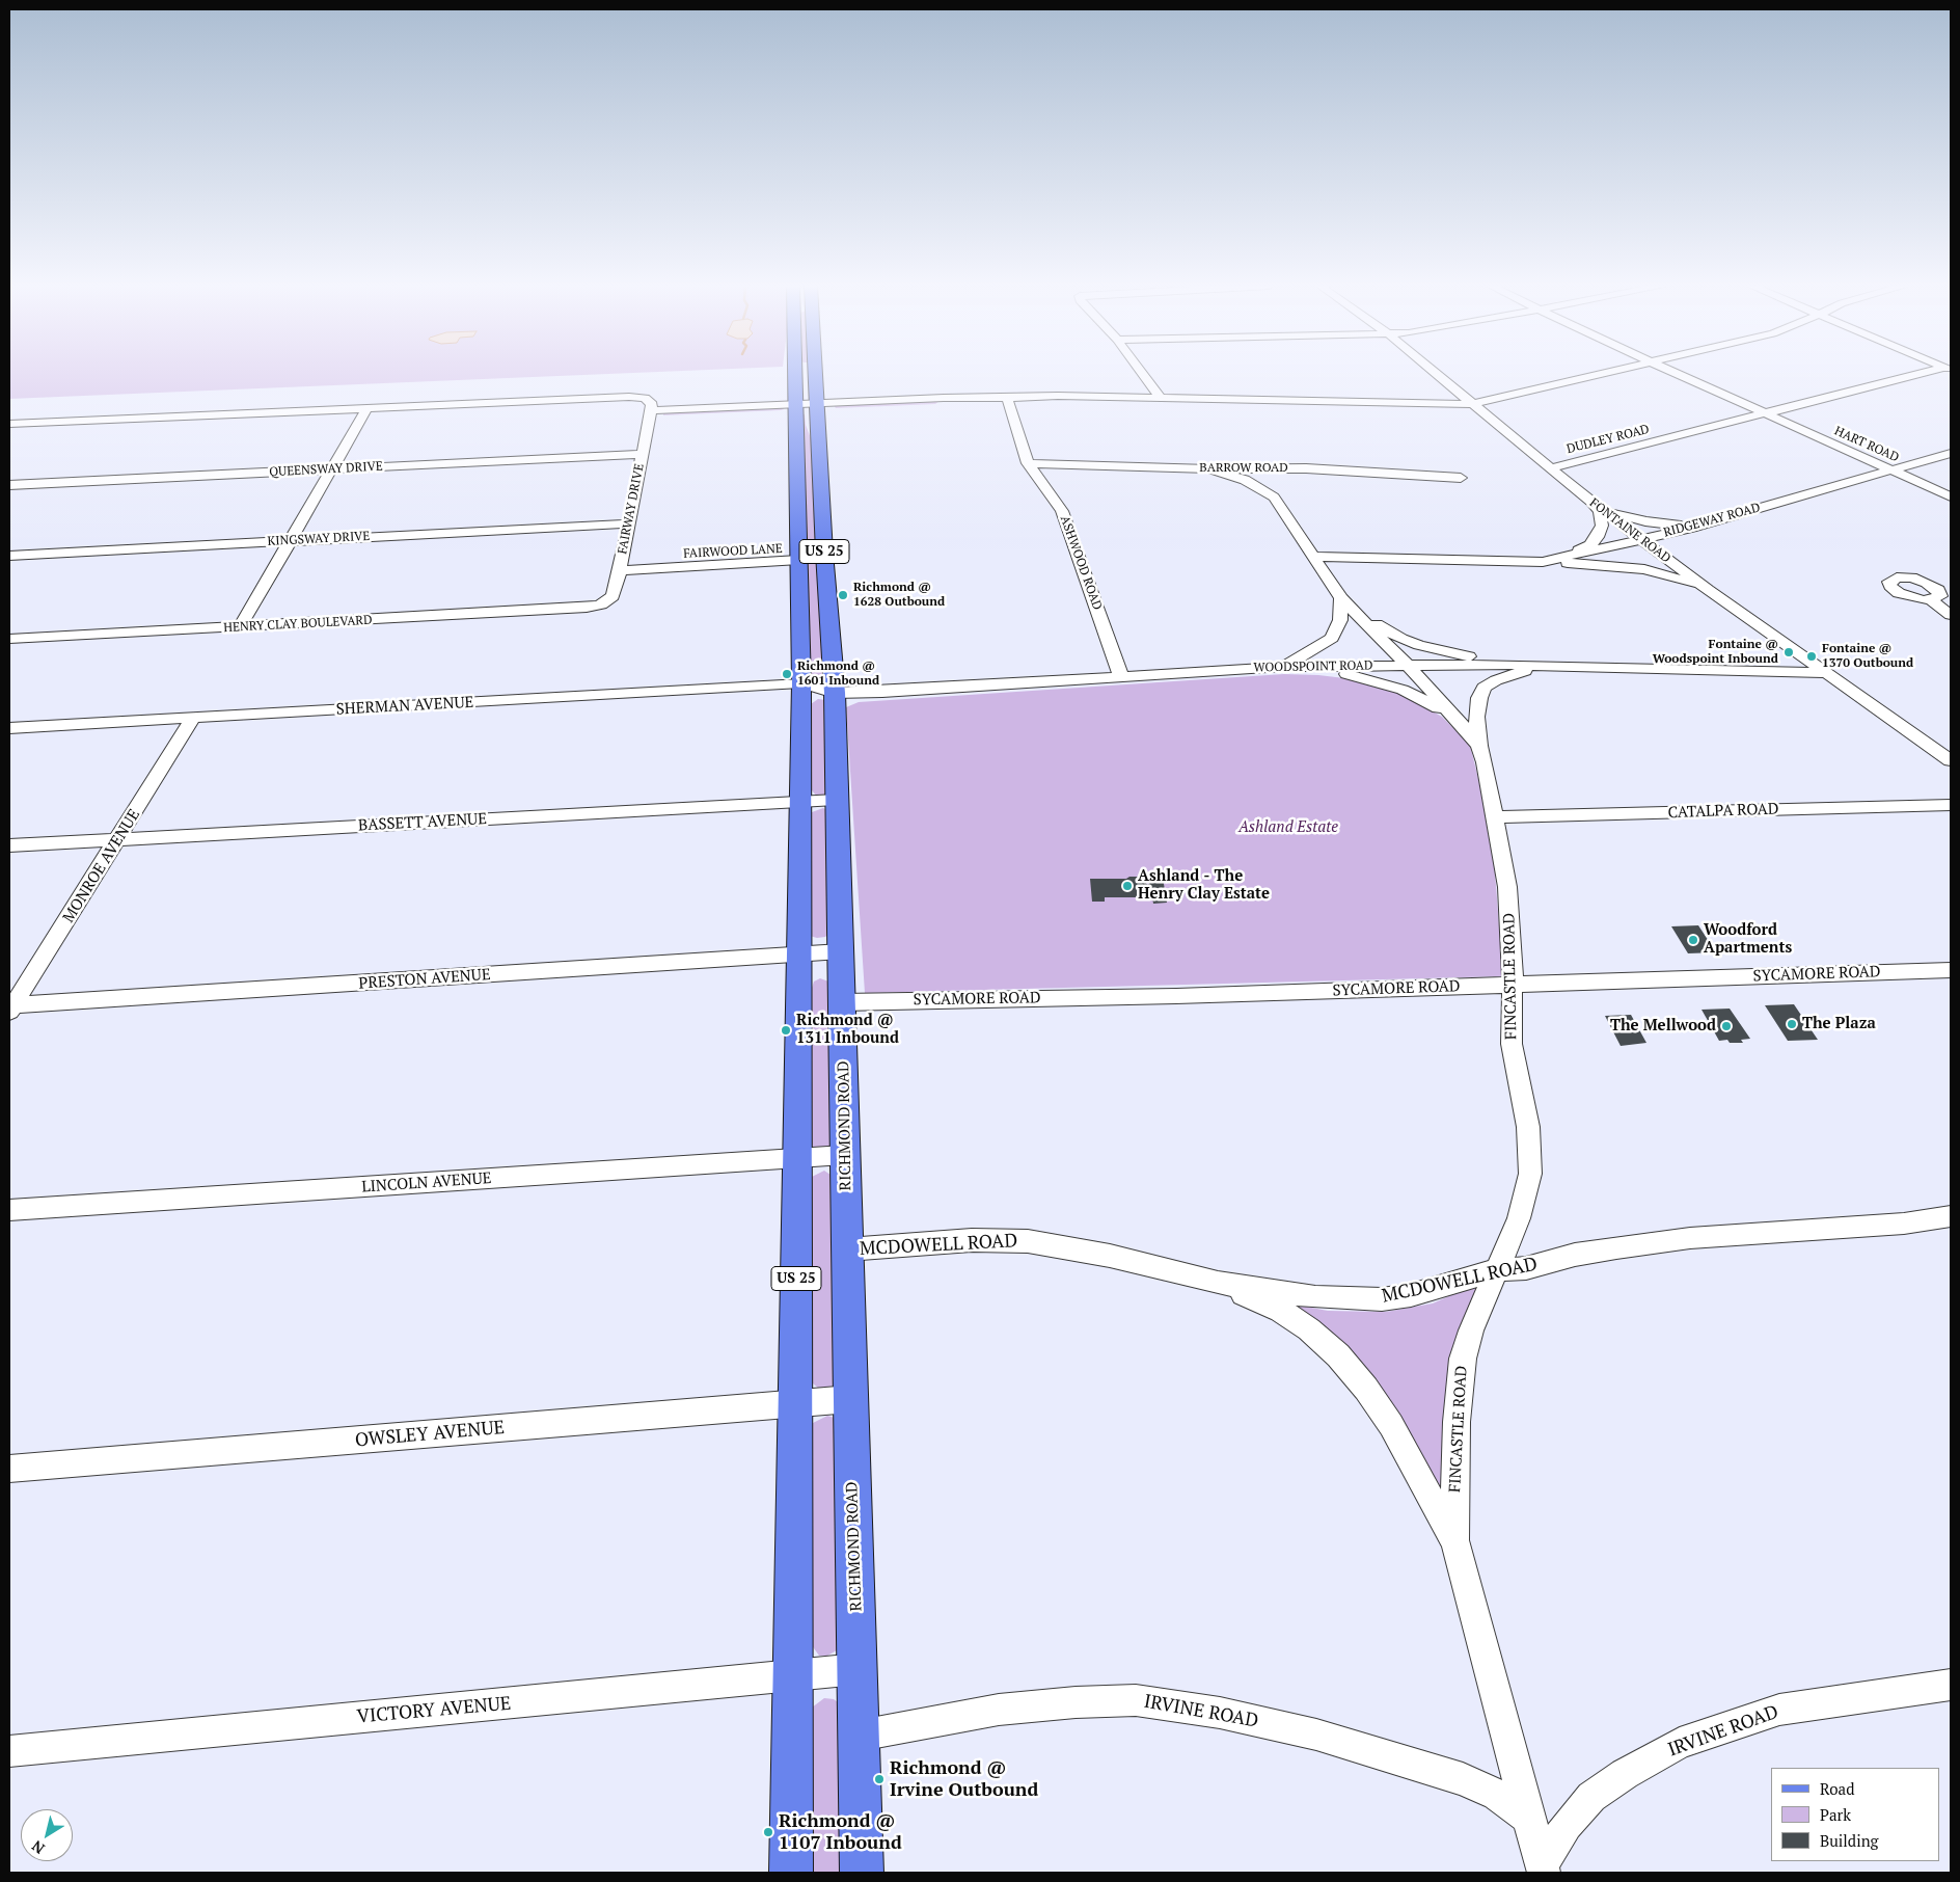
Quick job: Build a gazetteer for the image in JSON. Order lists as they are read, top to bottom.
{
  "streets": {
    "main road": ["US 25", "RICHMOND ROAD"],
    "street": [
      "DUDLEY ROAD",
      "HART ROAD",
      "BARROW ROAD",
      "QUEENSWAY DRIVE",
      "FAIRWAY DRIVE",
      "RIDGEWAY ROAD",
      "FONTAINE ROAD",
      "KINGSWAY DRIVE",
      "FAIRWOOD LANE",
      "ASHWOOD ROAD",
      "HENRY CLAY BOULEVARD",
      "WOODSPOINT ROAD",
      "SHERMAN AVENUE",
      "CATALPA ROAD",
      "BASSETT AVENUE",
      "MONROE AVENUE",
      "SYCAMORE ROAD",
      "FINCASTLE ROAD",
      "PRESTON AVENUE",
      "LINCOLN AVENUE",
      "MCDOWELL ROAD",
      "OWSLEY AVENUE",
      "VICTORY AVENUE",
      "IRVINE ROAD"
    ]
  },
  "crossings": [
    ["DUDLEY ROAD", "HART ROAD"],
    ["DUDLEY ROAD", "FONTAINE ROAD"],
    ["HART ROAD", "RIDGEWAY ROAD"],
    ["BARROW ROAD", "ASHWOOD ROAD"],
    ["BARROW ROAD", "FINCASTLE ROAD"],
    ["QUEENSWAY DRIVE", "FAIRWAY DRIVE"],
    ["FAIRWAY DRIVE", "KINGSWAY DRIVE"],
    ["FAIRWAY DRIVE", "FAIRWOOD LANE"],
    ["FAIRWAY DRIVE", "HENRY CLAY BOULEVARD"],
    ["RIDGEWAY ROAD", "FONTAINE ROAD"],
    ["RIDGEWAY ROAD", "FINCASTLE ROAD"],
    ["FONTAINE ROAD", "WOODSPOINT ROAD"],
    ["FAIRWOOD LANE", "RICHMOND ROAD"],
    ["ASHWOOD ROAD", "WOODSPOINT ROAD"],
    ["WOODSPOINT ROAD", "SHERMAN AVENUE"],
    ["WOODSPOINT ROAD", "FINCASTLE ROAD"],
    ["WOODSPOINT ROAD", "RICHMOND ROAD"],
    ["SHERMAN AVENUE", "MONROE AVENUE"],
    ["SHERMAN AVENUE", "RICHMOND ROAD"],
    ["CATALPA ROAD", "FINCASTLE ROAD"],
    ["BASSETT AVENUE", "MONROE AVENUE"],
    ["BASSETT AVENUE", "RICHMOND ROAD"],
    ["MONROE AVENUE", "PRESTON AVENUE"],
    ["SYCAMORE ROAD", "FINCASTLE ROAD"],
    ["SYCAMORE ROAD", "RICHMOND ROAD"],
    ["FINCASTLE ROAD", "MCDOWELL ROAD"],
    ["FINCASTLE ROAD", "IRVINE ROAD"],
    ["PRESTON AVENUE", "RICHMOND ROAD"],
    ["RICHMOND ROAD", "LINCOLN AVENUE"],
    ["RICHMOND ROAD", "MCDOWELL ROAD"],
    ["RICHMOND ROAD", "OWSLEY AVENUE"],
    ["RICHMOND ROAD", "VICTORY AVENUE"],
    ["RICHMOND ROAD", "IRVINE ROAD"]
  ],
  "parks": ["Ashland Estate"],
  "places": [
    "Richmond @ 1628 Outbound",
    "Fontaine @ Woodspoint Inbound",
    "Fontaine @ 1370 Outbound",
    "Richmond @ 1601 Inbound",
    "Ashland - The Henry Clay Estate",
    "Woodford Apartments",
    "The Plaza",
    "The Mellwood",
    "Richmond @ 1311 Inbound",
    "Richmond @ Irvine Outbound",
    "Richmond @ 1107 Inbound"
  ],
  "legend": ["Road", "Park", "Building"],
  "north": "bottom left"
}
